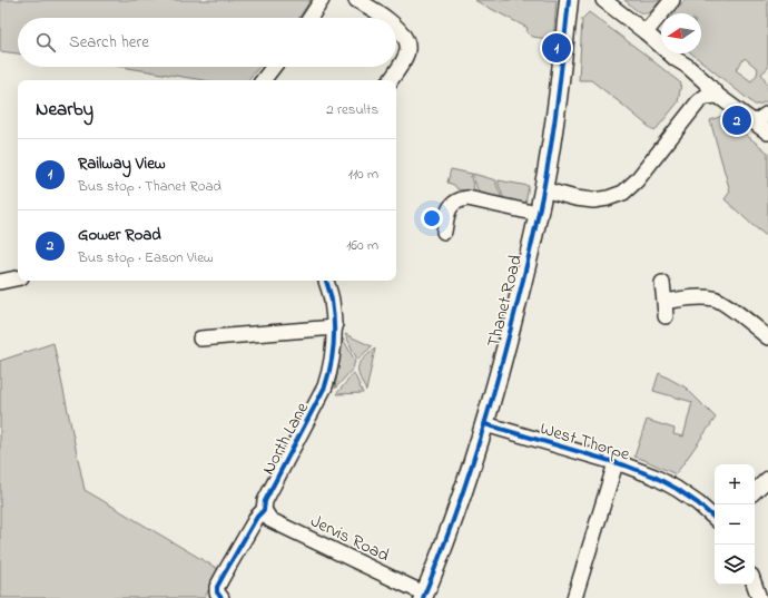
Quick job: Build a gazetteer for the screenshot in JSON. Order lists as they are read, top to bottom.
{
  "streets": {
    "street": [
      "Thanet Road",
      "North Lane",
      "West Thorpe",
      "Jervis Road"
    ]
  },
  "crossings": [
    ["Thanet Road", "West Thorpe"],
    ["Thanet Road", "Jervis Road"],
    ["North Lane", "Jervis Road"]
  ],
  "north": "left",
  "page": {
    "search": "Search here",
    "pins": ["1", "2"],
    "heading": ["Nearby", "2 results"],
    "list": [
      {
        "mark": "1",
        "name": "Railway View",
        "note": "Bus stop · Thanet Road",
        "value": "110 m"
      },
      {
        "mark": "2",
        "name": "Gower Road",
        "note": "Bus stop · Eason View",
        "value": "160 m"
      }
    ],
    "map_buttons": ["+", "−"]
  }
}
